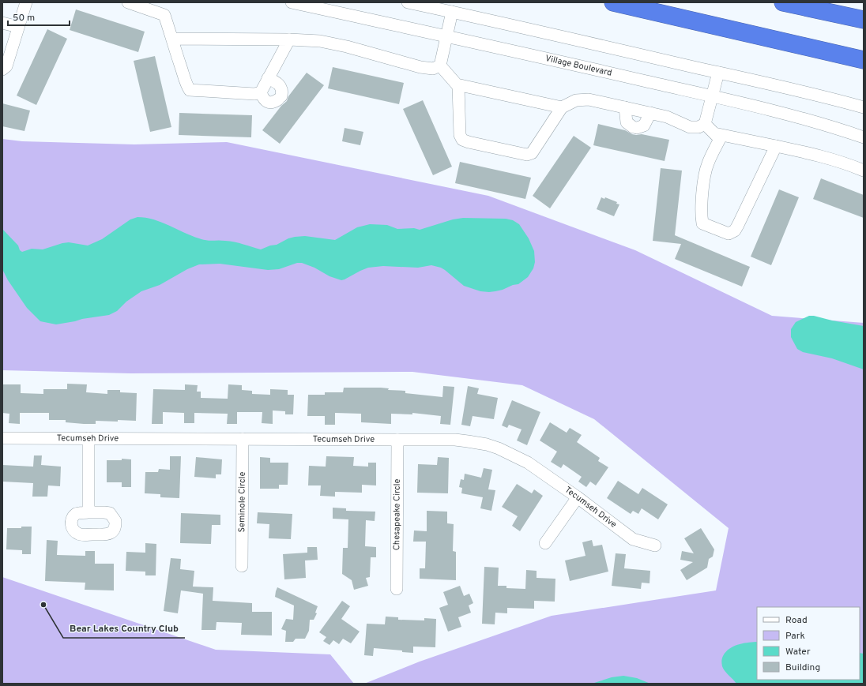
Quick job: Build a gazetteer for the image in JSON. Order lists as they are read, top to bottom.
{
  "streets": {
    "street": [
      "Village Boulevard",
      "Tecumseh Drive",
      "Seminole Circle",
      "Chesapeake Circle"
    ]
  },
  "crossings": [
    ["Tecumseh Drive", "Seminole Circle"],
    ["Tecumseh Drive", "Chesapeake Circle"]
  ],
  "places": ["Bear Lakes Country Club"],
  "legend": [
    "Road",
    "Park",
    "Water",
    "Building"
  ],
  "scale_bar": "50 m"
}
